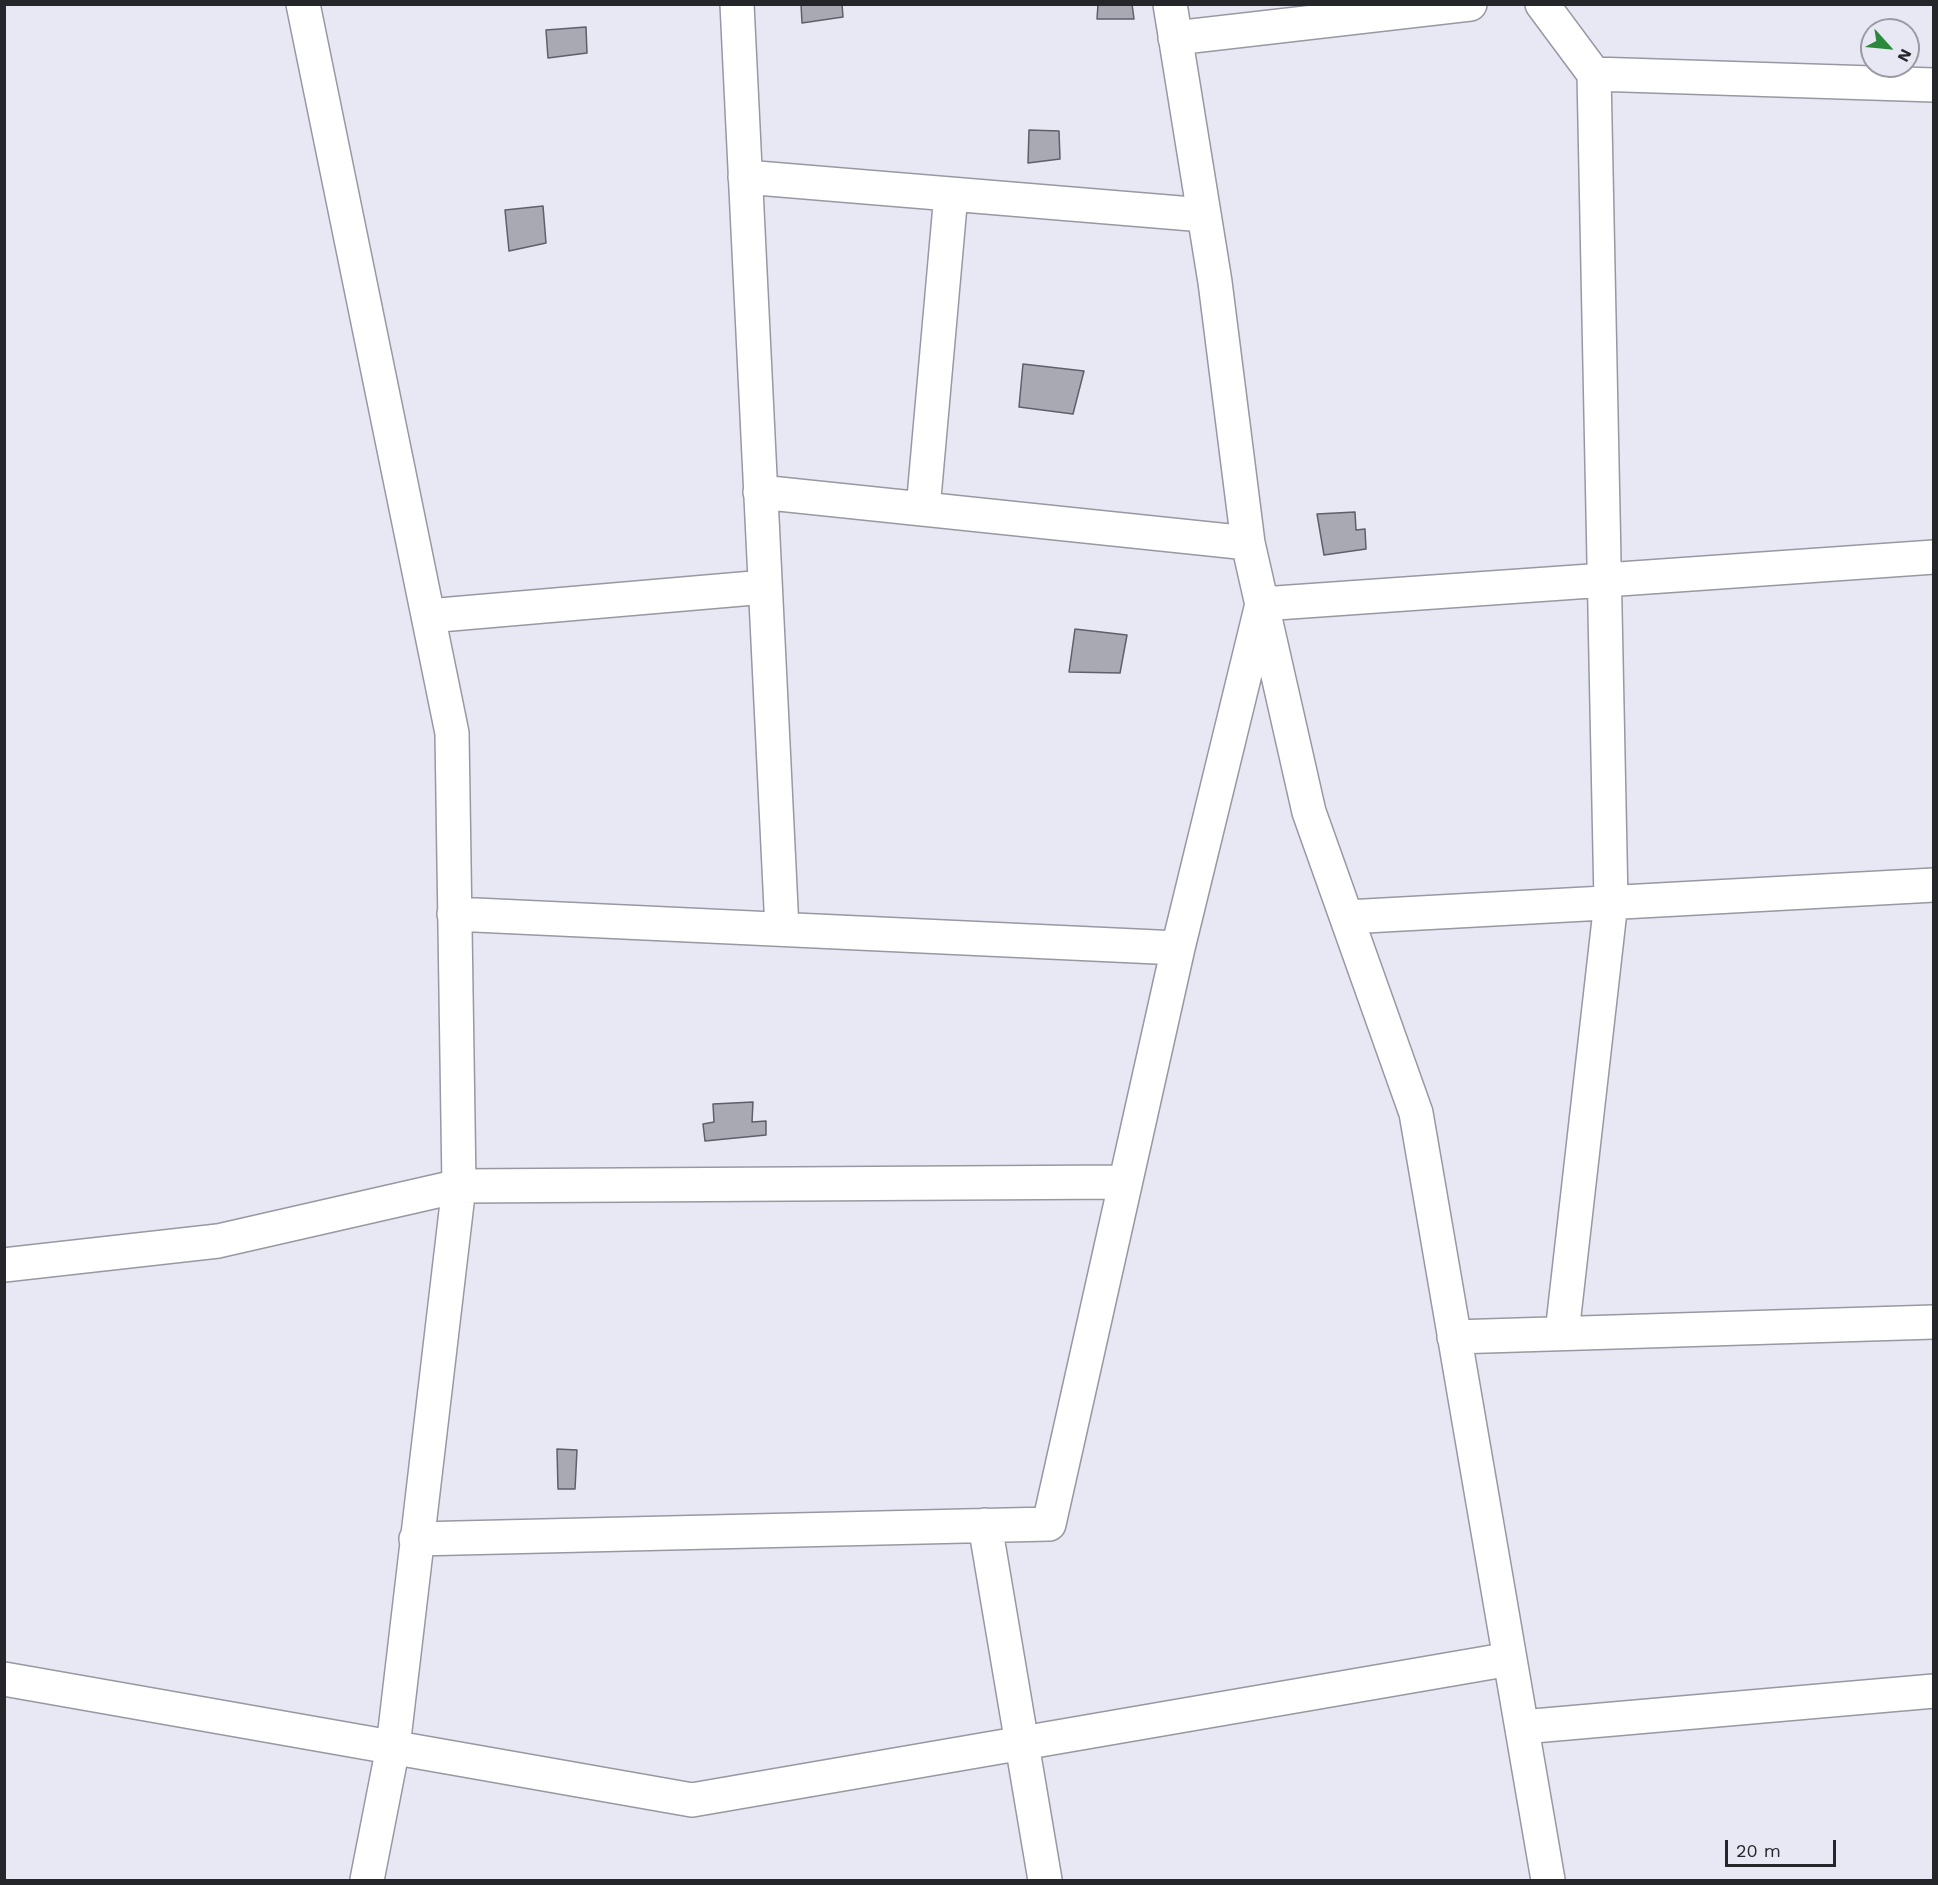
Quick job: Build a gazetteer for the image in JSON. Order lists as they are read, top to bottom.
{
  "scale_bar": "20 m",
  "north": "bottom right"
}
